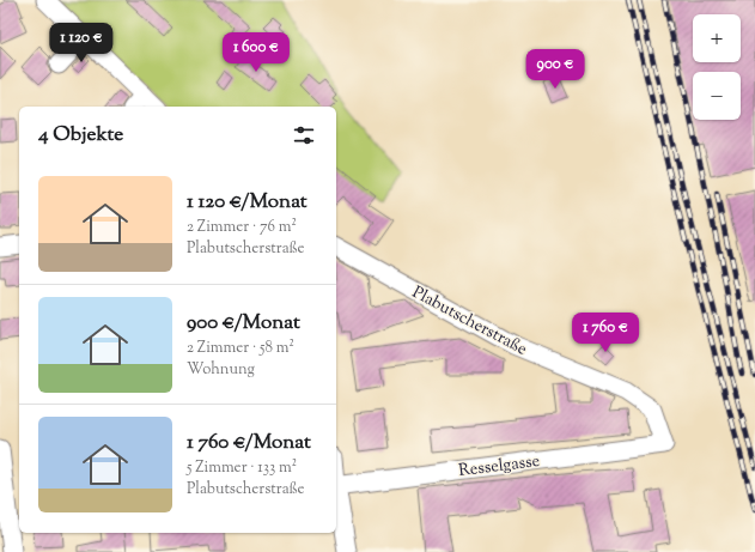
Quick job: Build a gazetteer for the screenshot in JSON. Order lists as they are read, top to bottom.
{
  "streets": {
    "street": ["Plabutscherstraße", "Resselgasse"]
  },
  "crossings": [
    ["Plabutscherstraße", "Resselgasse"]
  ],
  "page": {
    "map_buttons": ["+", "−"],
    "price": [
      "1 120 €",
      "1 600 €",
      "900 €",
      "1 760 €"
    ],
    "heading": "4 Objekte",
    "list": [
      {
        "name": "1 120 €/Monat",
        "note": "2 Zimmer · 76 m² · Plabutscherstraße"
      },
      {
        "name": "900 €/Monat",
        "note": "2 Zimmer · 58 m² · Wohnung"
      },
      {
        "name": "1 760 €/Monat",
        "note": "5 Zimmer · 133 m² · Plabutscherstraße"
      }
    ]
  }
}
